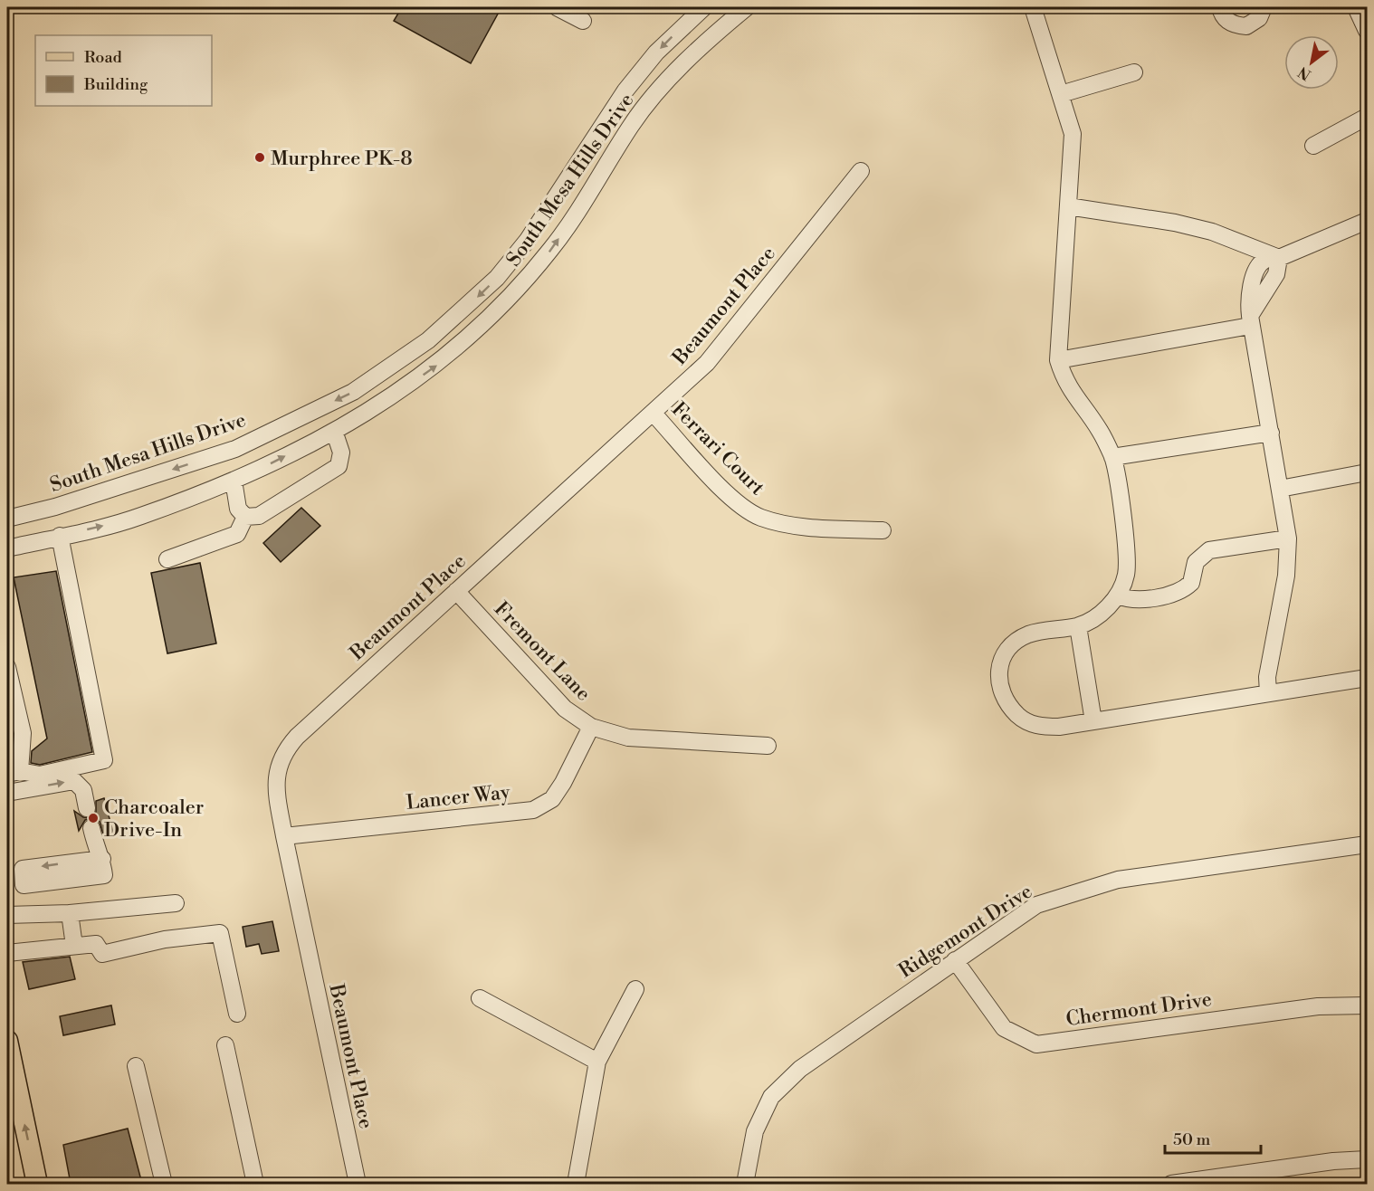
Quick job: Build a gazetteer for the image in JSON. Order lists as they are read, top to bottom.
{
  "streets": {
    "street": [
      "South Mesa Hills Drive",
      "Beaumont Place",
      "Ferrari Court",
      "Fremont Lane",
      "Lancer Way",
      "Ridgemont Drive",
      "Chermont Drive"
    ]
  },
  "crossings": [
    ["Beaumont Place", "Ferrari Court"],
    ["Beaumont Place", "Fremont Lane"],
    ["Beaumont Place", "Lancer Way"],
    ["Fremont Lane", "Lancer Way"],
    ["Ridgemont Drive", "Chermont Drive"]
  ],
  "places": ["Murphree PK-8", "Charcoaler Drive-In"],
  "legend": ["Road", "Building"],
  "scale_bar": "50 m",
  "north": "bottom left"
}
